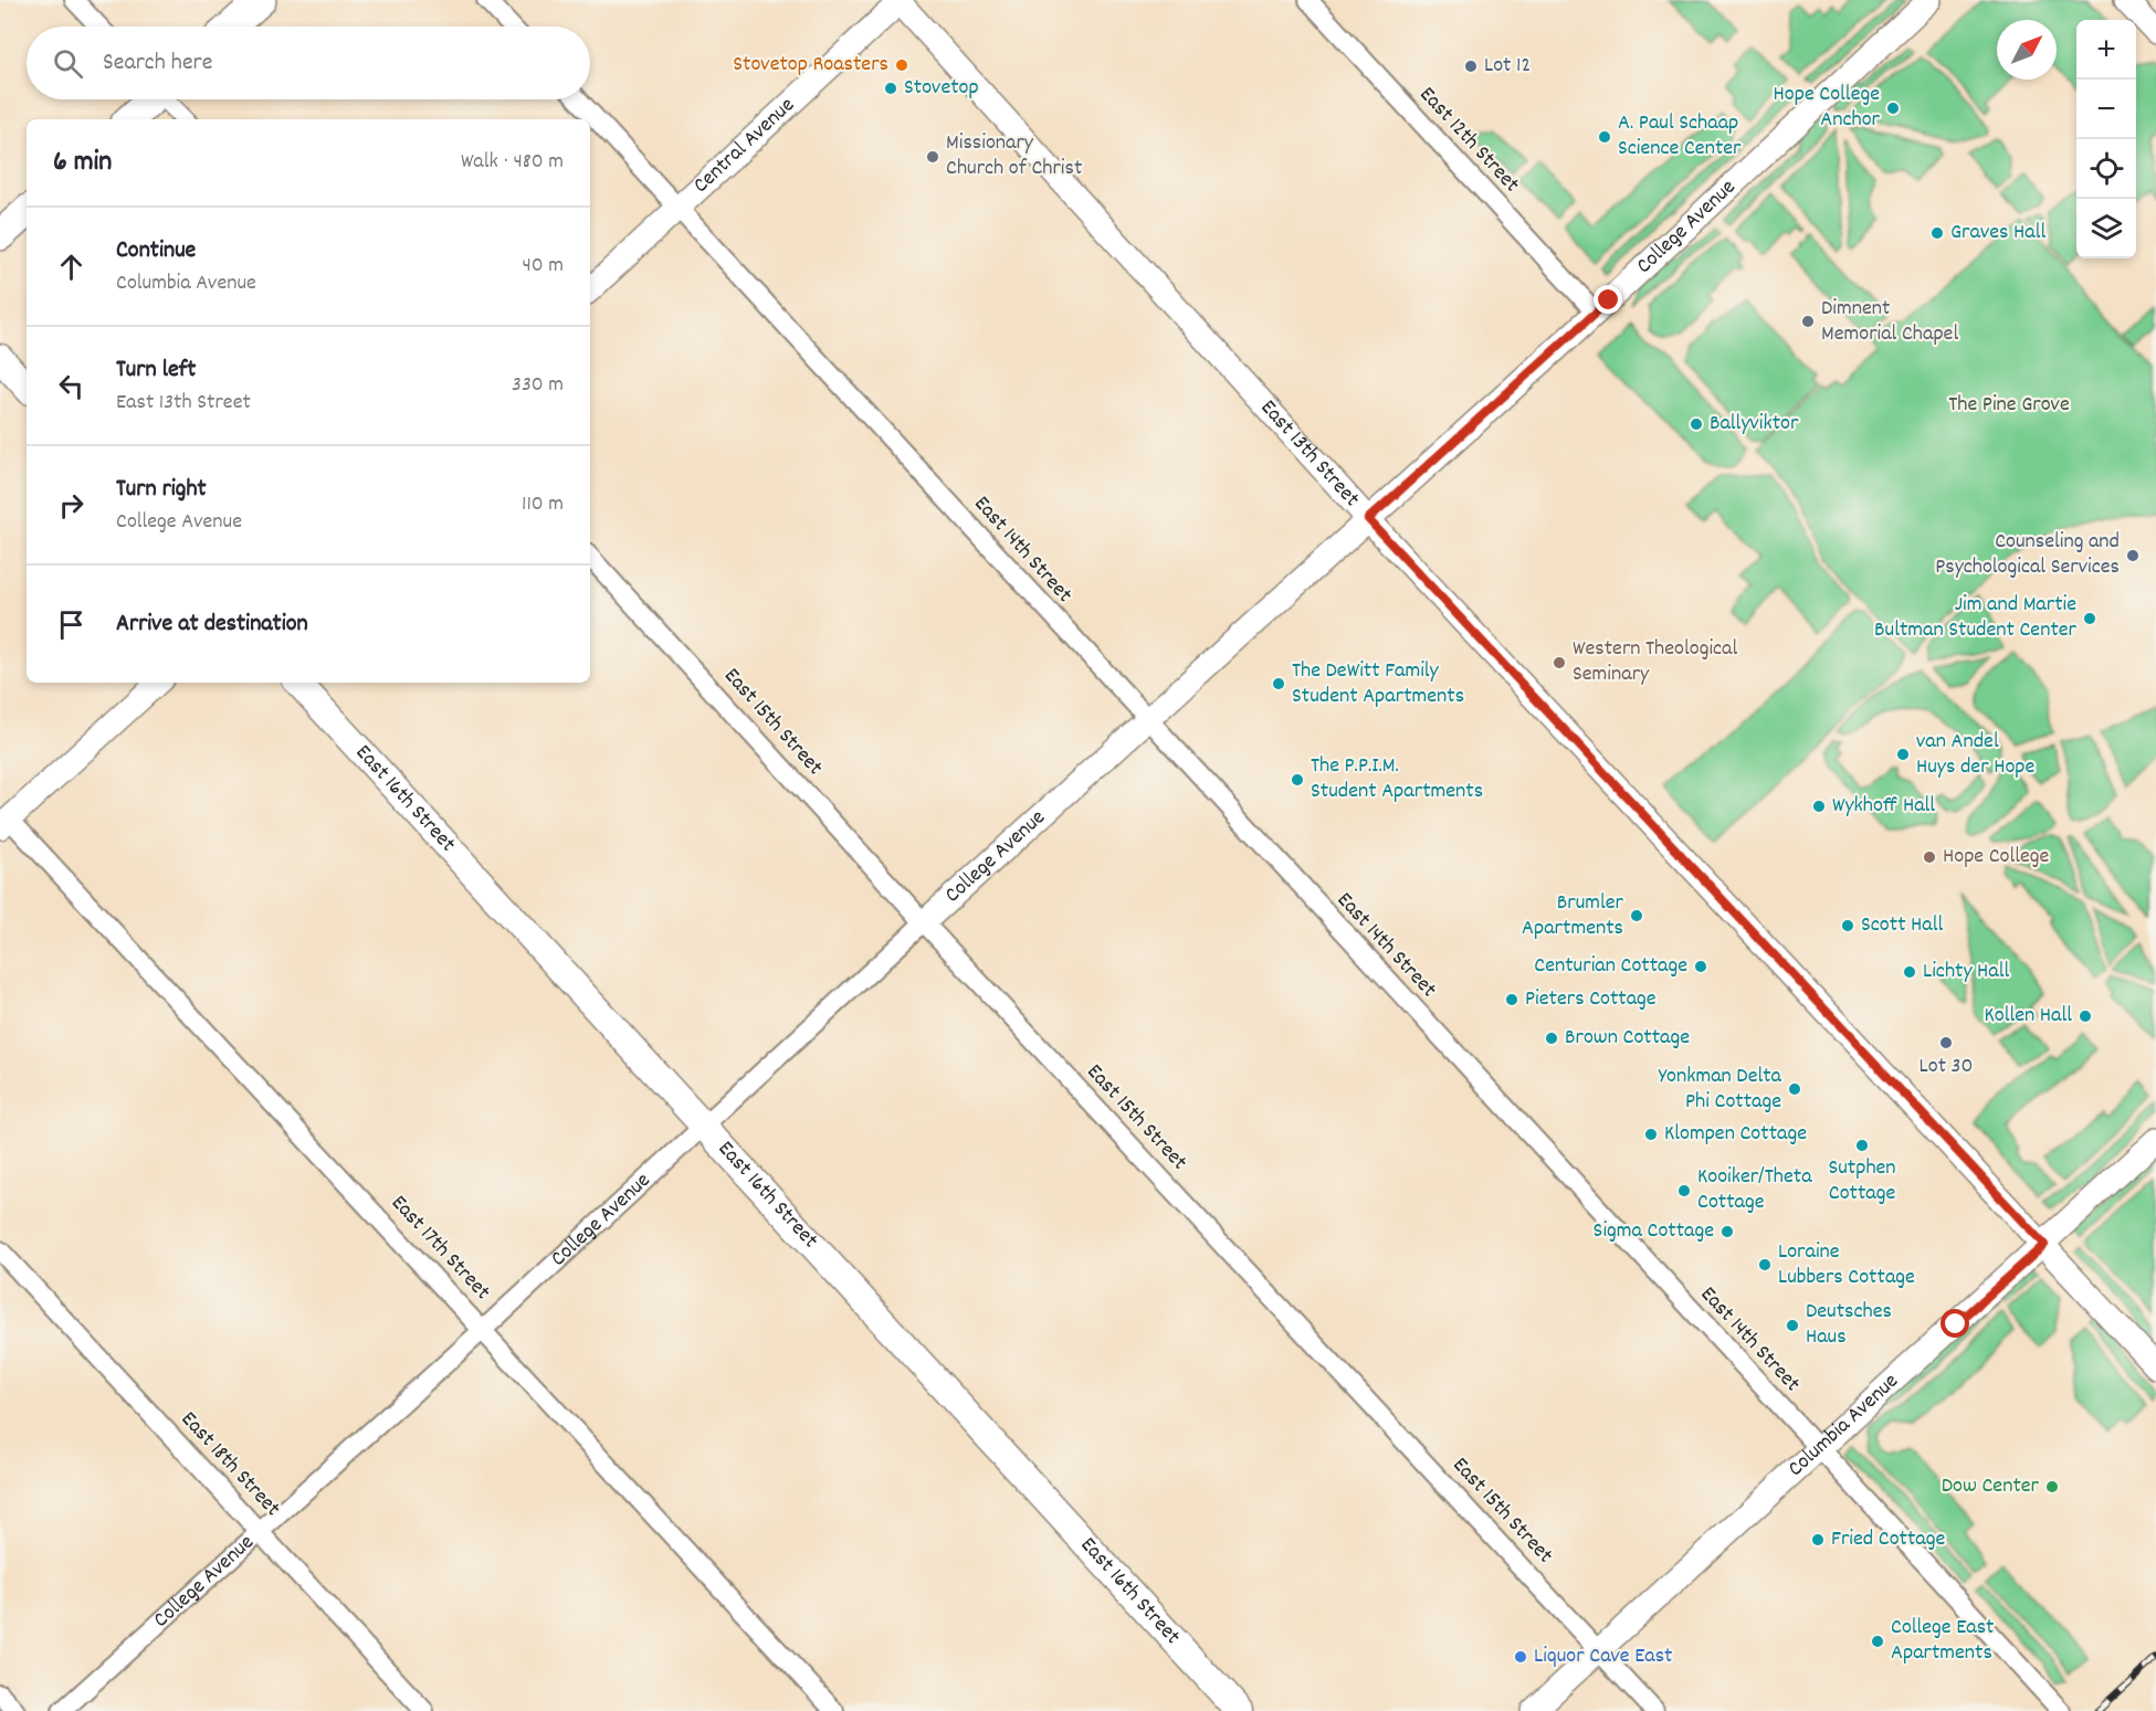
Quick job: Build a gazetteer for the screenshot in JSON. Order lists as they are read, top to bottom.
{
  "streets": {
    "main road": ["East 16th Street"],
    "street": [
      "East 12th Street",
      "Central Avenue",
      "College Avenue",
      "East 13th Street",
      "East 14th Street",
      "East 15th Street",
      "East 17th Street",
      "Columbia Avenue",
      "East 18th Street"
    ]
  },
  "crossings": [
    ["East 12th Street", "College Avenue"],
    ["Central Avenue", "East 13th Street"],
    ["Central Avenue", "East 14th Street"],
    ["College Avenue", "East 13th Street"],
    ["College Avenue", "East 14th Street"],
    ["College Avenue", "East 15th Street"],
    ["College Avenue", "East 16th Street"],
    ["College Avenue", "East 17th Street"],
    ["College Avenue", "East 18th Street"],
    ["East 13th Street", "Columbia Avenue"],
    ["East 14th Street", "Columbia Avenue"],
    ["East 15th Street", "Columbia Avenue"]
  ],
  "parks": ["The Pine Grove"],
  "places": [
    "Stovetop Roasters",
    "Lot 12",
    "Stovetop",
    "Hope College Anchor",
    "A. Paul Schaap Science Center",
    "Missionary Church of Christ",
    "Graves Hall",
    "Dimnent Memorial Chapel",
    "Ballyviktor",
    "Counseling and Psychological Services",
    "Jim and Martie Bultman Student Center",
    "Western Theological Seminary",
    "The DeWitt Family Student Apartments",
    "van Andel Huys der Hope",
    "The P.P.I.M. Student Apartments",
    "Wykhoff Hall",
    "Hope College",
    "Brumler Apartments",
    "Scott Hall",
    "Centurian Cottage",
    "Lichty Hall",
    "Pieters Cottage",
    "Kollen Hall",
    "Brown Cottage",
    "Lot 30",
    "Yonkman Delta Phi Cottage",
    "Klompen Cottage",
    "Sutphen Cottage",
    "Kooiker/Theta Cottage",
    "Sigma Cottage",
    "Loraine Lubbers Cottage",
    "Deutsches Haus",
    "Dow Center",
    "Fried Cottage",
    "College East Apartments",
    "Liquor Cave East"
  ],
  "north": "top right",
  "page": {
    "map_buttons": ["+", "−"],
    "search": "Search here",
    "heading": ["6 min", "Walk · 480 m"],
    "list": [
      ["Continue", "Columbia Avenue", "40 m"],
      ["Turn left", "East 13th Street", "330 m"],
      ["Turn right", "College Avenue", "110 m"],
      "Arrive at destination"
    ]
  }
}
